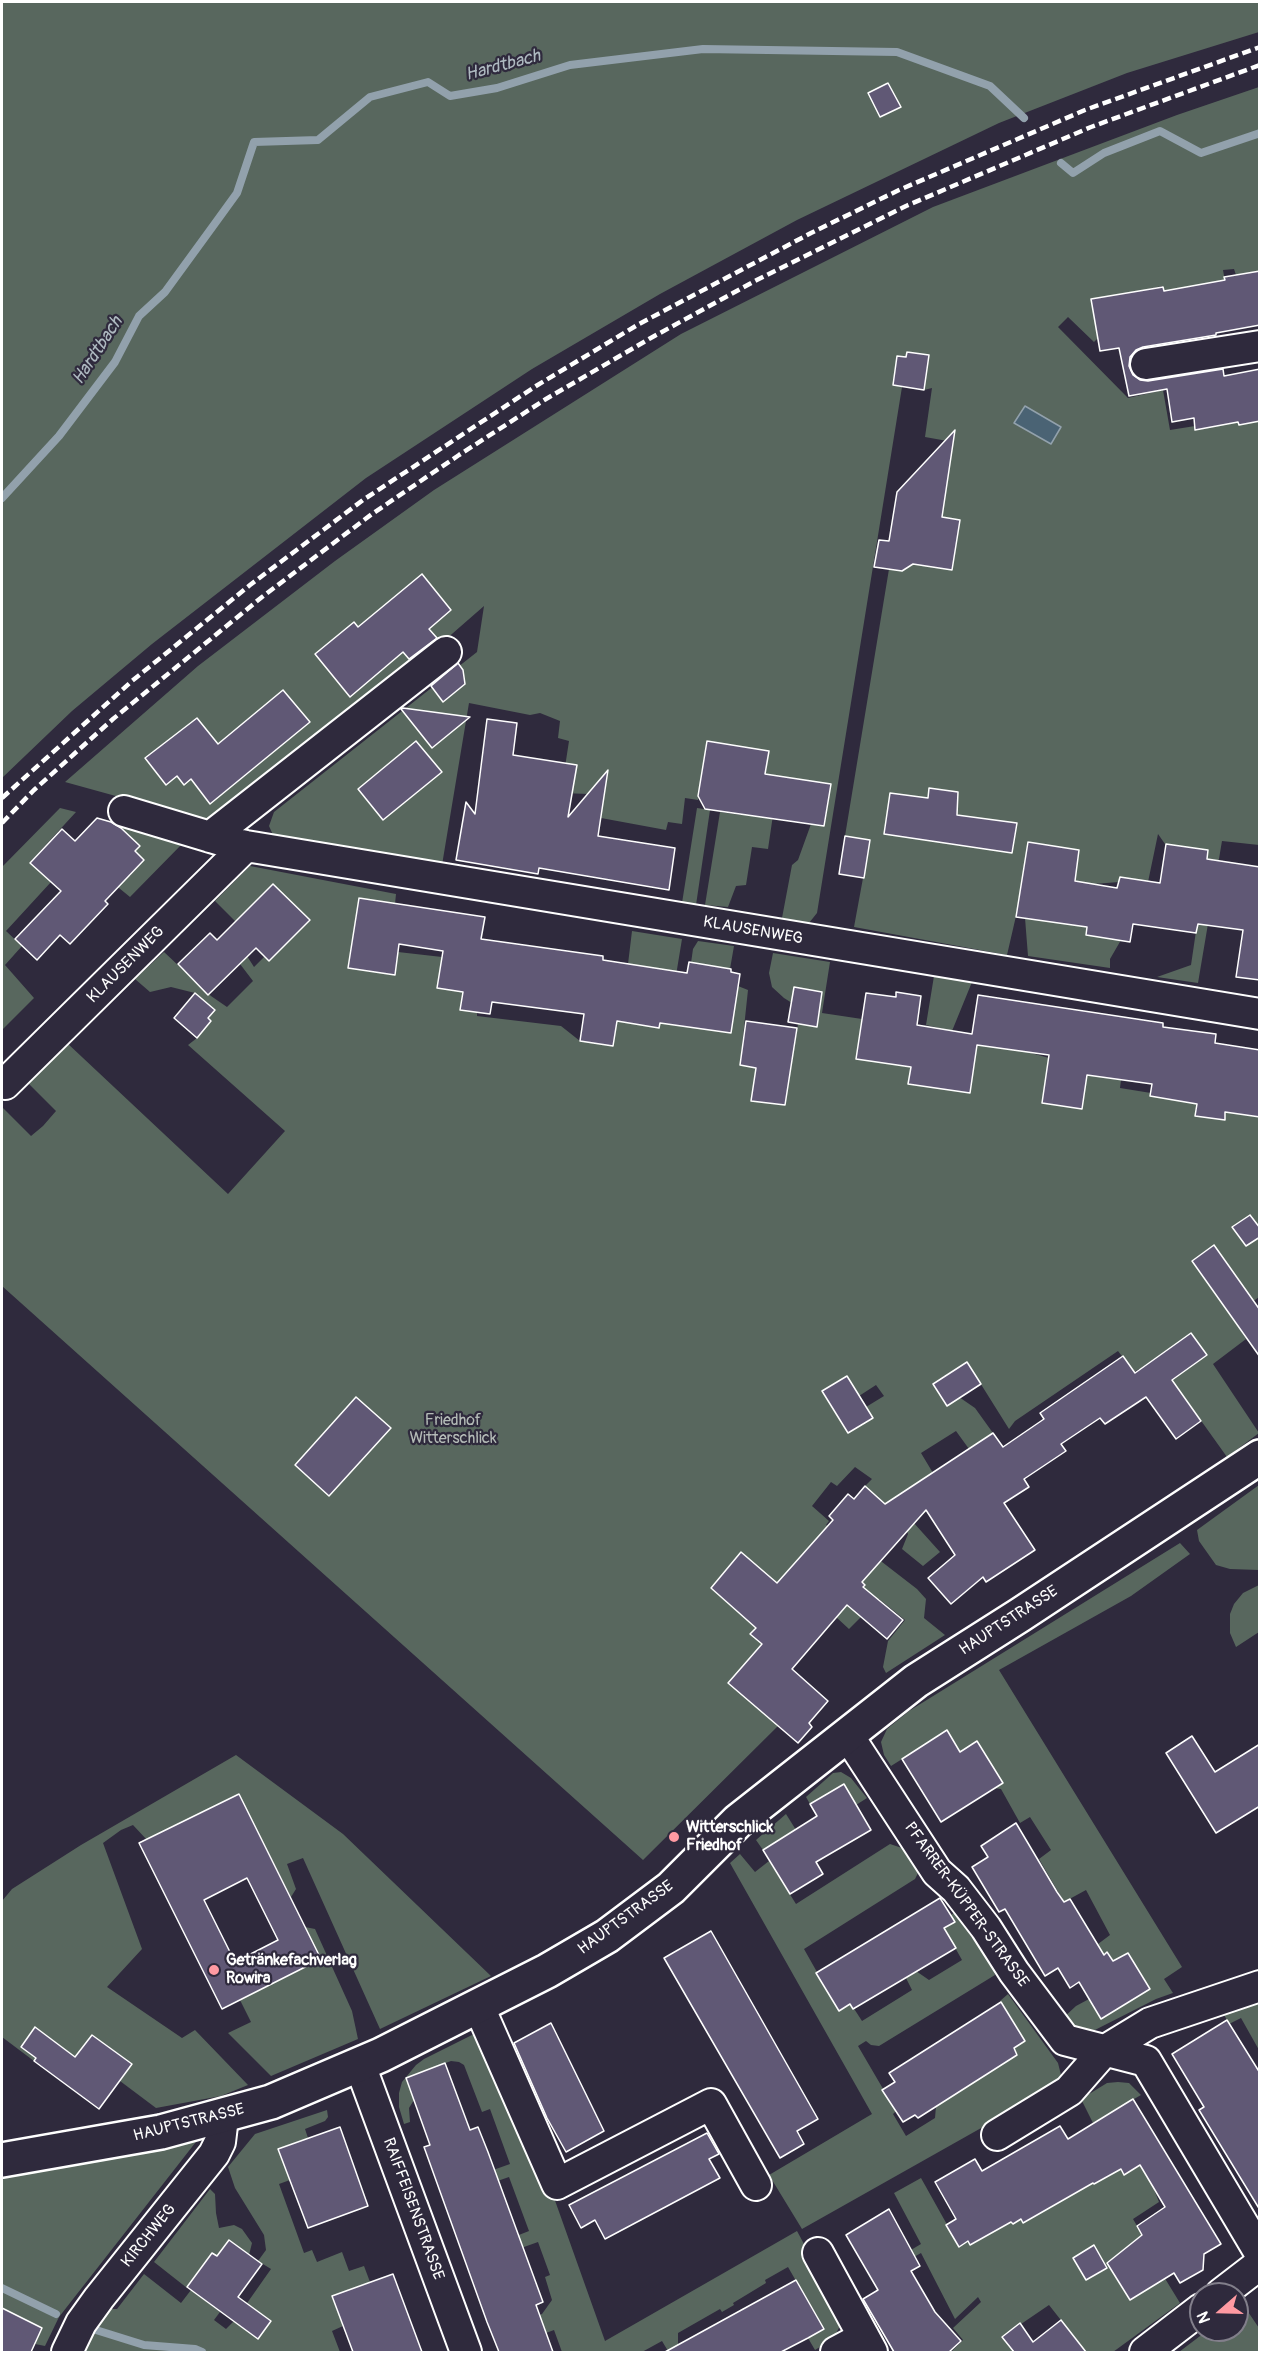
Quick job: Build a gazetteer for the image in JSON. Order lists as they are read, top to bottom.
{
  "streets": {
    "main road": ["HAUPTSTRASSE"],
    "street": [
      "KLAUSENWEG",
      "PFARRER-KÜPPER-STRASSE",
      "RAIFFEISENSTRASSE",
      "KIRCHWEG"
    ]
  },
  "crossings": [
    ["HAUPTSTRASSE", "PFARRER-KÜPPER-STRASSE"],
    ["HAUPTSTRASSE", "RAIFFEISENSTRASSE"],
    ["HAUPTSTRASSE", "KIRCHWEG"]
  ],
  "water": ["Hardtbach"],
  "parks": ["Friedhof Witterschlick"],
  "places": ["Witterschlick Friedhof", "Getränkefachverlag Rowira"],
  "north": "left"
}
